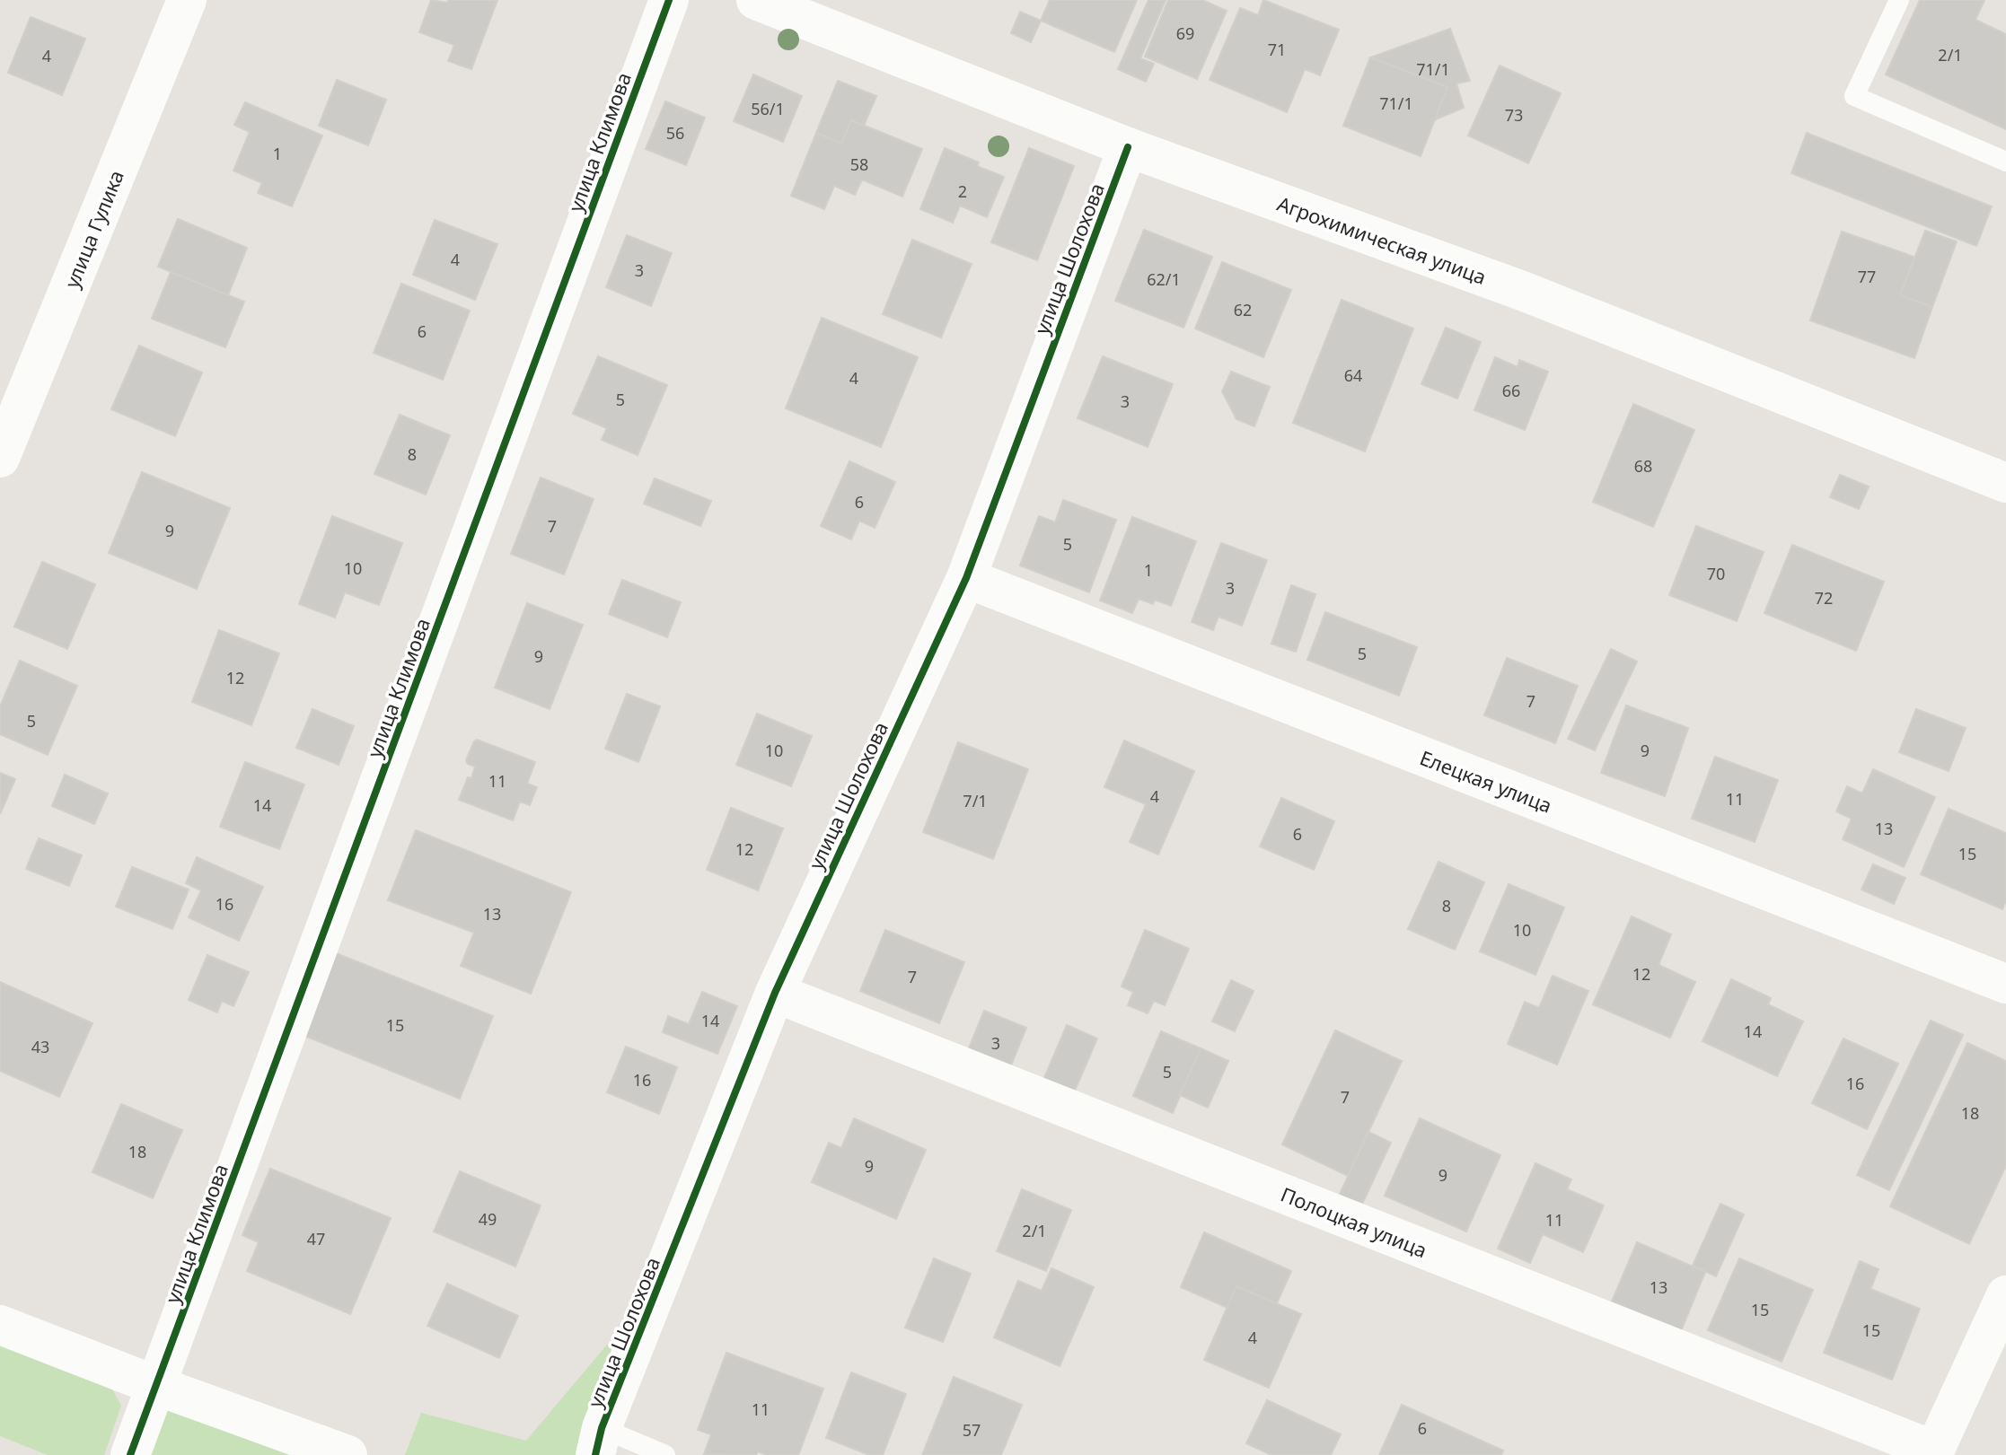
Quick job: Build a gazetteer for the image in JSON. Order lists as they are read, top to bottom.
{
  "streets": {
    "street": [
      "улица Климова",
      "улица Гулика",
      "Агрохимическая улица",
      "улица Шолохова",
      "Елецкая улица",
      "Полоцкая улица"
    ]
  },
  "crossings": [
    ["Агрохимическая улица", "улица Шолохова"],
    ["улица Шолохова", "Елецкая улица"],
    ["улица Шолохова", "Полоцкая улица"]
  ],
  "house_numbers": [
    "69",
    "71",
    "2/1",
    "4",
    "71/1",
    "71/1",
    "56/1",
    "73",
    "56",
    "1",
    "58",
    "2",
    "4",
    "3",
    "77",
    "62/1",
    "62",
    "6",
    "64",
    "4",
    "66",
    "5",
    "3",
    "8",
    "68",
    "6",
    "7",
    "9",
    "5",
    "10",
    "1",
    "70",
    "3",
    "72",
    "5",
    "9",
    "12",
    "7",
    "5",
    "10",
    "9",
    "11",
    "4",
    "11",
    "7/1",
    "14",
    "13",
    "6",
    "12",
    "15",
    "16",
    "8",
    "13",
    "10",
    "12",
    "7",
    "14",
    "15",
    "14",
    "3",
    "43",
    "5",
    "16",
    "16",
    "7",
    "18",
    "18",
    "9",
    "9",
    "49",
    "11",
    "2/1",
    "47",
    "13",
    "15",
    "15",
    "4",
    "11",
    "6",
    "57"
  ]
}
